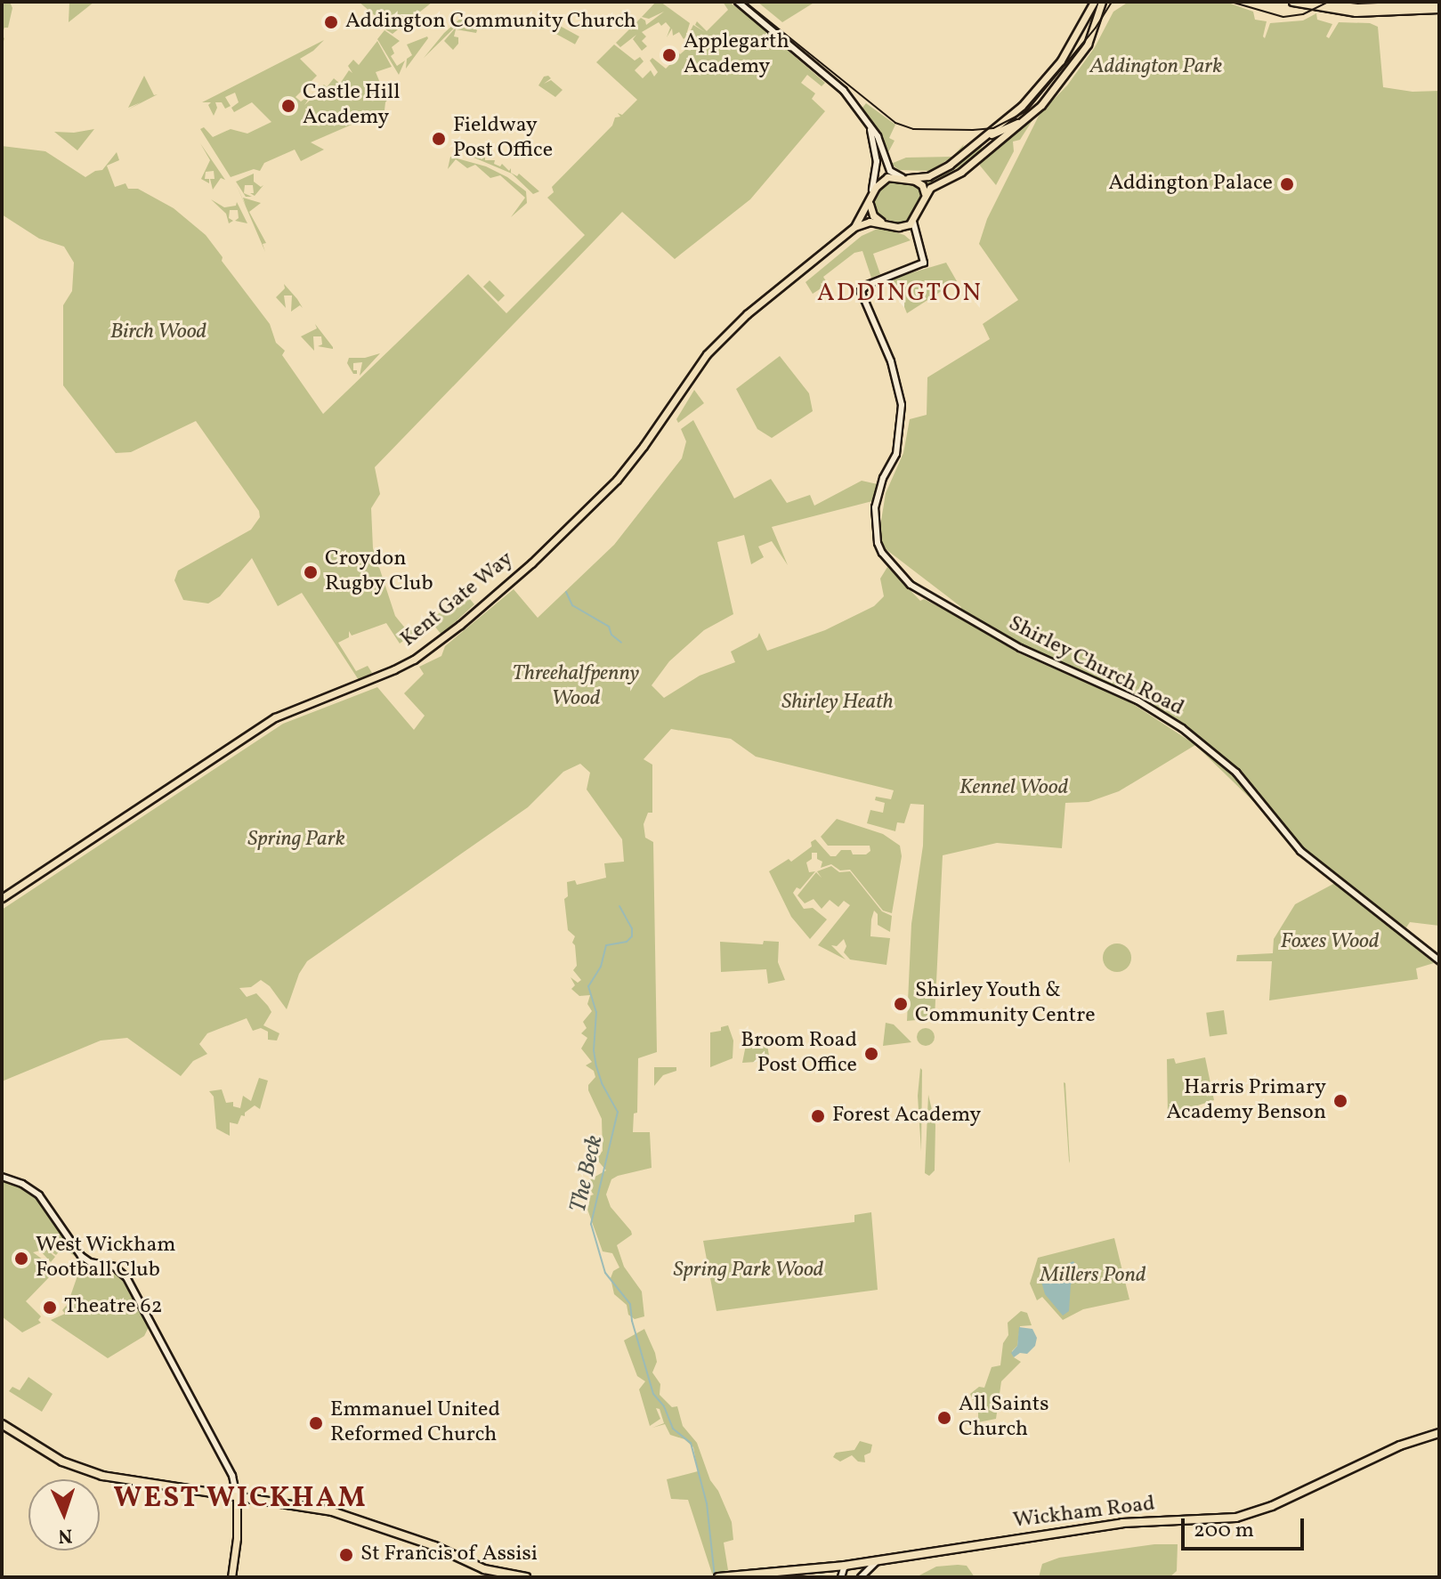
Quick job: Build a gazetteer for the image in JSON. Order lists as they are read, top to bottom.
{
  "streets": {
    "highway": ["Wickham Road"],
    "main road": ["Kent Gate Way"],
    "street": ["Shirley Church Road"]
  },
  "districts": ["ADDINGTON", "WEST WICKHAM"],
  "water": ["The Beck"],
  "parks": [
    "Addington Park",
    "Birch Wood",
    "Threehalfpenny Wood",
    "Shirley Heath",
    "Kennel Wood",
    "Spring Park",
    "Foxes Wood",
    "Spring Park Wood",
    "Millers Pond"
  ],
  "places": [
    "Addington Community Church",
    "Applegarth Academy",
    "Castle Hill Academy",
    "Fieldway Post Office",
    "Addington Palace",
    "Croydon Rugby Club",
    "Shirley Youth & Community Centre",
    "Broom Road Post Office",
    "Harris Primary Academy Benson",
    "Forest Academy",
    "West Wickham Football Club",
    "Theatre 62",
    "All Saints Church",
    "Emmanuel United Reformed Church",
    "St Francis of Assisi"
  ],
  "scale_bar": "200 m",
  "north": "bottom"
}
